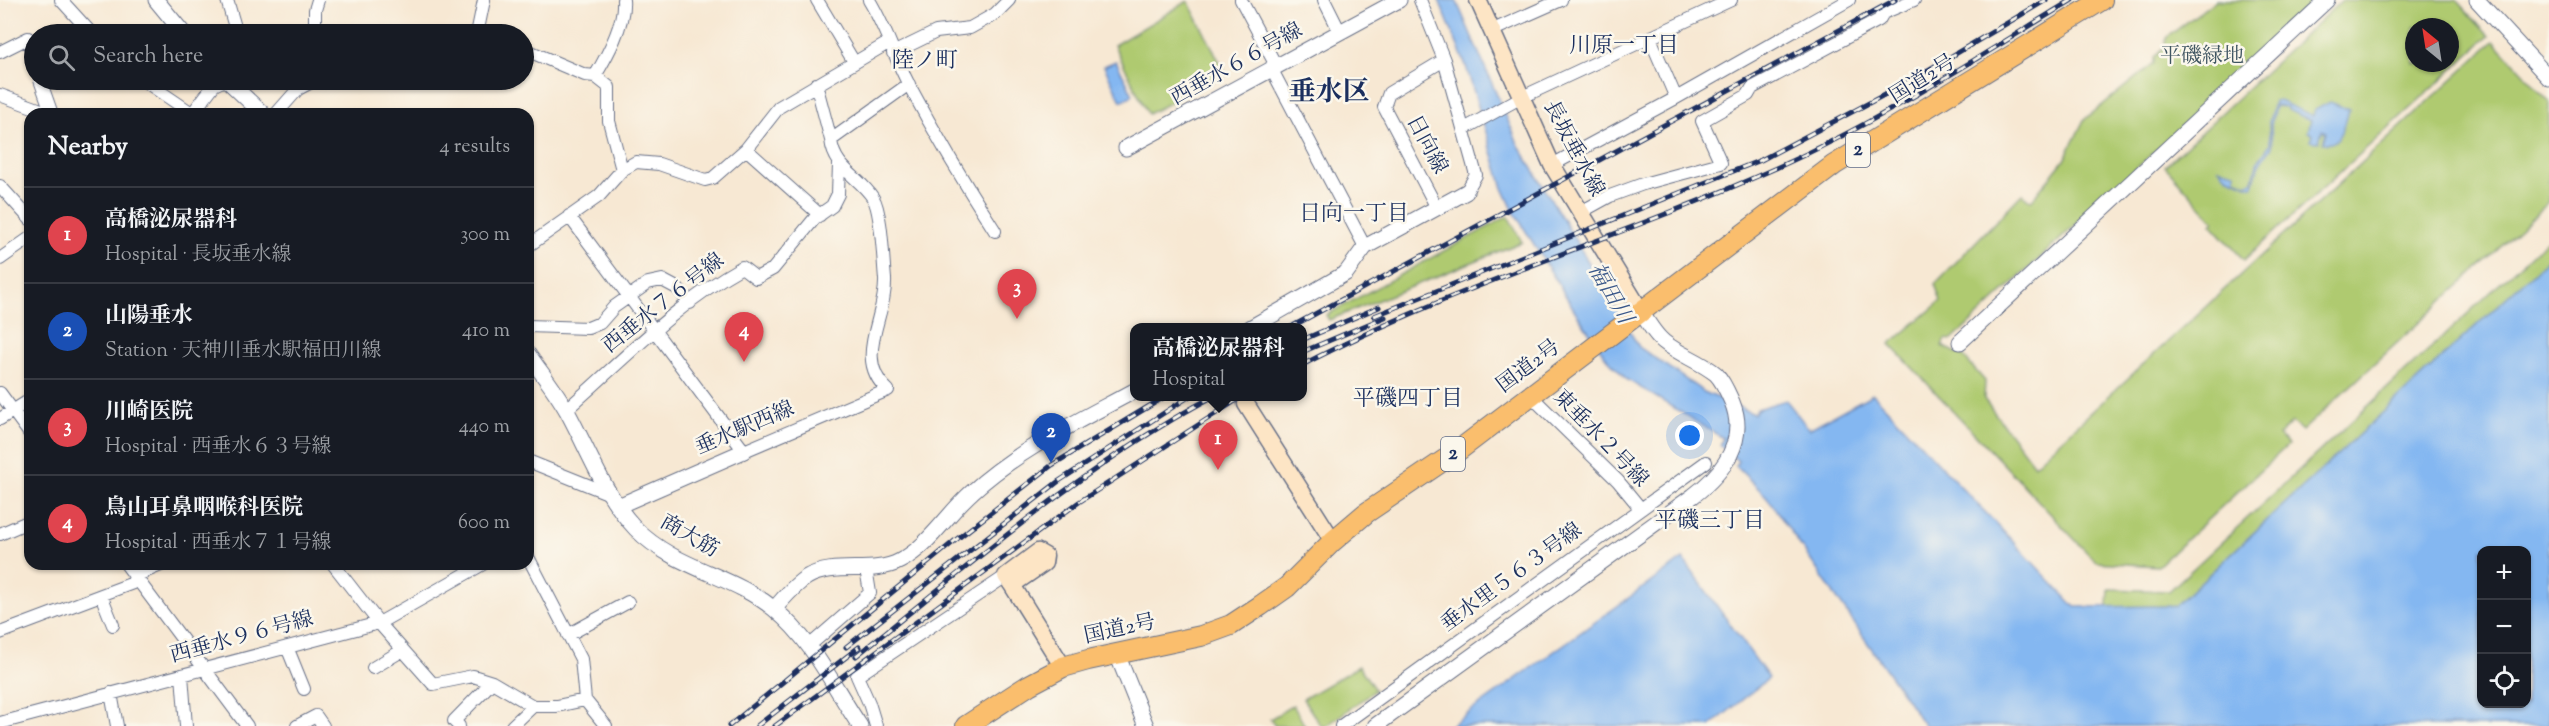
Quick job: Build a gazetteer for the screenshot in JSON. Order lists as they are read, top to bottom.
{
  "streets": {
    "highway": ["国道2号", "2"],
    "main road": ["長坂垂水線"],
    "street": [
      "西垂水６６号線",
      "日向線",
      "西垂水７６号線",
      "垂水駅西線",
      "東垂水２号線",
      "商大筋",
      "垂水里５６３号線",
      "西垂水９６号線"
    ]
  },
  "crossings": [
    ["国道2号", "長坂垂水線"],
    ["国道2号", "東垂水２号線"],
    ["西垂水７６号線", "垂水駅西線"],
    ["西垂水７６号線", "商大筋"],
    ["垂水駅西線", "商大筋"],
    ["東垂水２号線", "垂水里５６３号線"]
  ],
  "districts": [
    "川原一丁目",
    "陸ノ町",
    "垂水区",
    "日向一丁目",
    "平磯四丁目",
    "平磯三丁目"
  ],
  "water": ["福田川"],
  "parks": ["平磯緑地"],
  "north": "top left",
  "page": {
    "search": "Search here",
    "heading": ["Nearby", "4 results"],
    "list": [
      {
        "mark": "1",
        "name": "高橋泌尿器科",
        "note": "Hospital · 長坂垂水線",
        "value": "300 m"
      },
      {
        "mark": "2",
        "name": "山陽垂水",
        "note": "Station · 天神川垂水駅福田川線",
        "value": "410 m"
      },
      {
        "mark": "3",
        "name": "川崎医院",
        "note": "Hospital · 西垂水６３号線",
        "value": "440 m"
      },
      {
        "mark": "4",
        "name": "鳥山耳鼻咽喉科医院",
        "note": "Hospital · 西垂水７１号線",
        "value": "600 m"
      }
    ],
    "pins": [
      "3",
      "4",
      "2",
      "1"
    ],
    "popup": ["高橋泌尿器科", "Hospital"],
    "map_buttons": ["+", "−"]
  }
}
